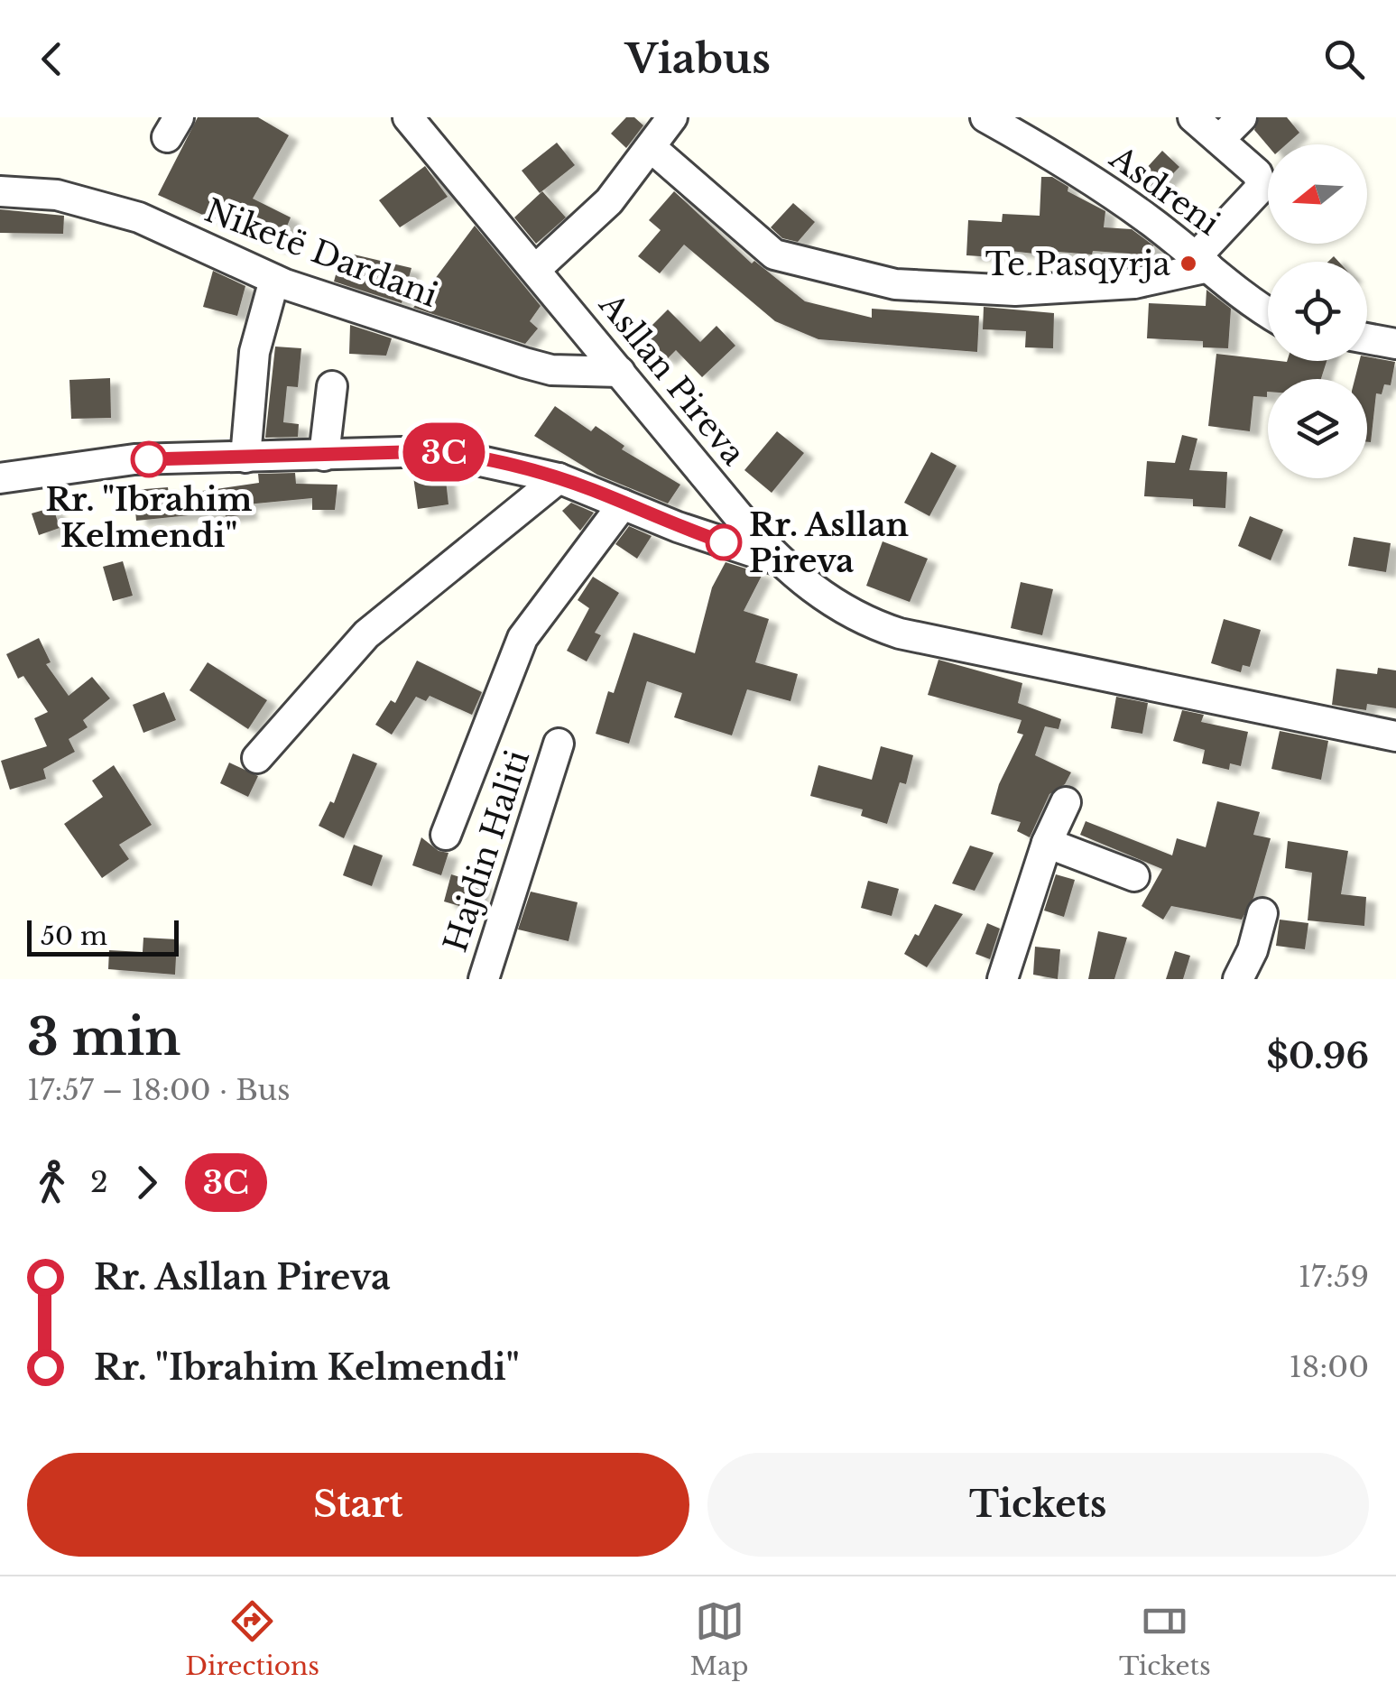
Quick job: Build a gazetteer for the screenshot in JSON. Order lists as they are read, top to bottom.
{
  "streets": {
    "street": [
      "Asdreni",
      "Niketë Dardani",
      "Asllan Pireva",
      "Hajdin Haliti"
    ]
  },
  "crossings": [
    ["Niketë Dardani", "Asllan Pireva"]
  ],
  "places": ["Te Pasqyrja", "Rr. \"Ibrahim Kelmendi\"", "Rr. Asllan Pireva"],
  "lines": ["bus line 3C"],
  "scale_bar": "50 m",
  "north": "left",
  "page": {
    "header": "Viabus",
    "on_map": "3C",
    "scale": "50 m",
    "heading": ["3 min", "17:57 – 18:00 · Bus", "$0.96"],
    "legs": ["2", "3C"],
    "list": [
      {
        "name": "Rr. Asllan Pireva",
        "value": "17:59"
      },
      {
        "name": "Rr. \"Ibrahim Kelmendi\"",
        "value": "18:00"
      }
    ],
    "buttons": ["Start", "Tickets"],
    "tabs": ["Directions", "Map", "Tickets"]
  }
}
